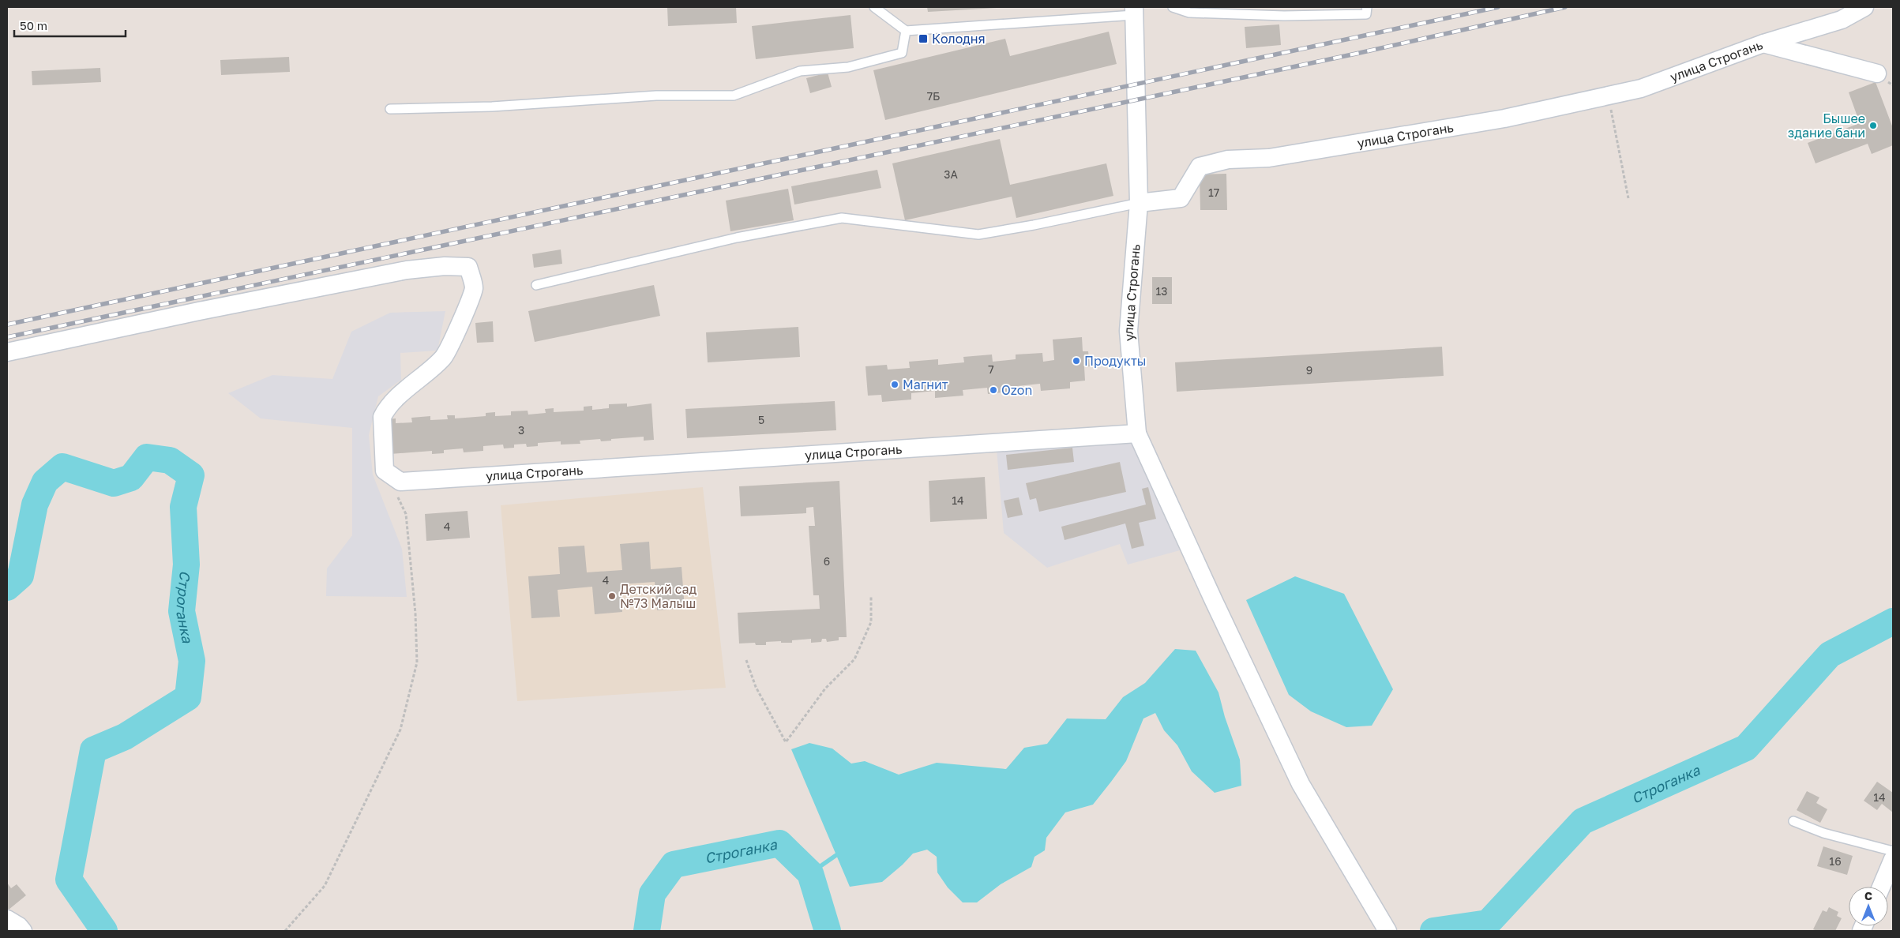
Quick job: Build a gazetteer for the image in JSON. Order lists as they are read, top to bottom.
{
  "streets": {
    "street": ["улица Строгань"]
  },
  "water": ["Строганка"],
  "places": {
    "transit": ["Колодня"],
    "other": [
      "Бышее здание бани",
      "Продукты",
      "Магнит",
      "Ozon",
      "Детский сад №73 Малыш"
    ]
  },
  "house_numbers": [
    "7Б",
    "3А",
    "17",
    "13",
    "7",
    "9",
    "5",
    "3",
    "14",
    "4",
    "6",
    "4",
    "14",
    "16"
  ],
  "scale_bar": "50 m",
  "north": "top"
}
